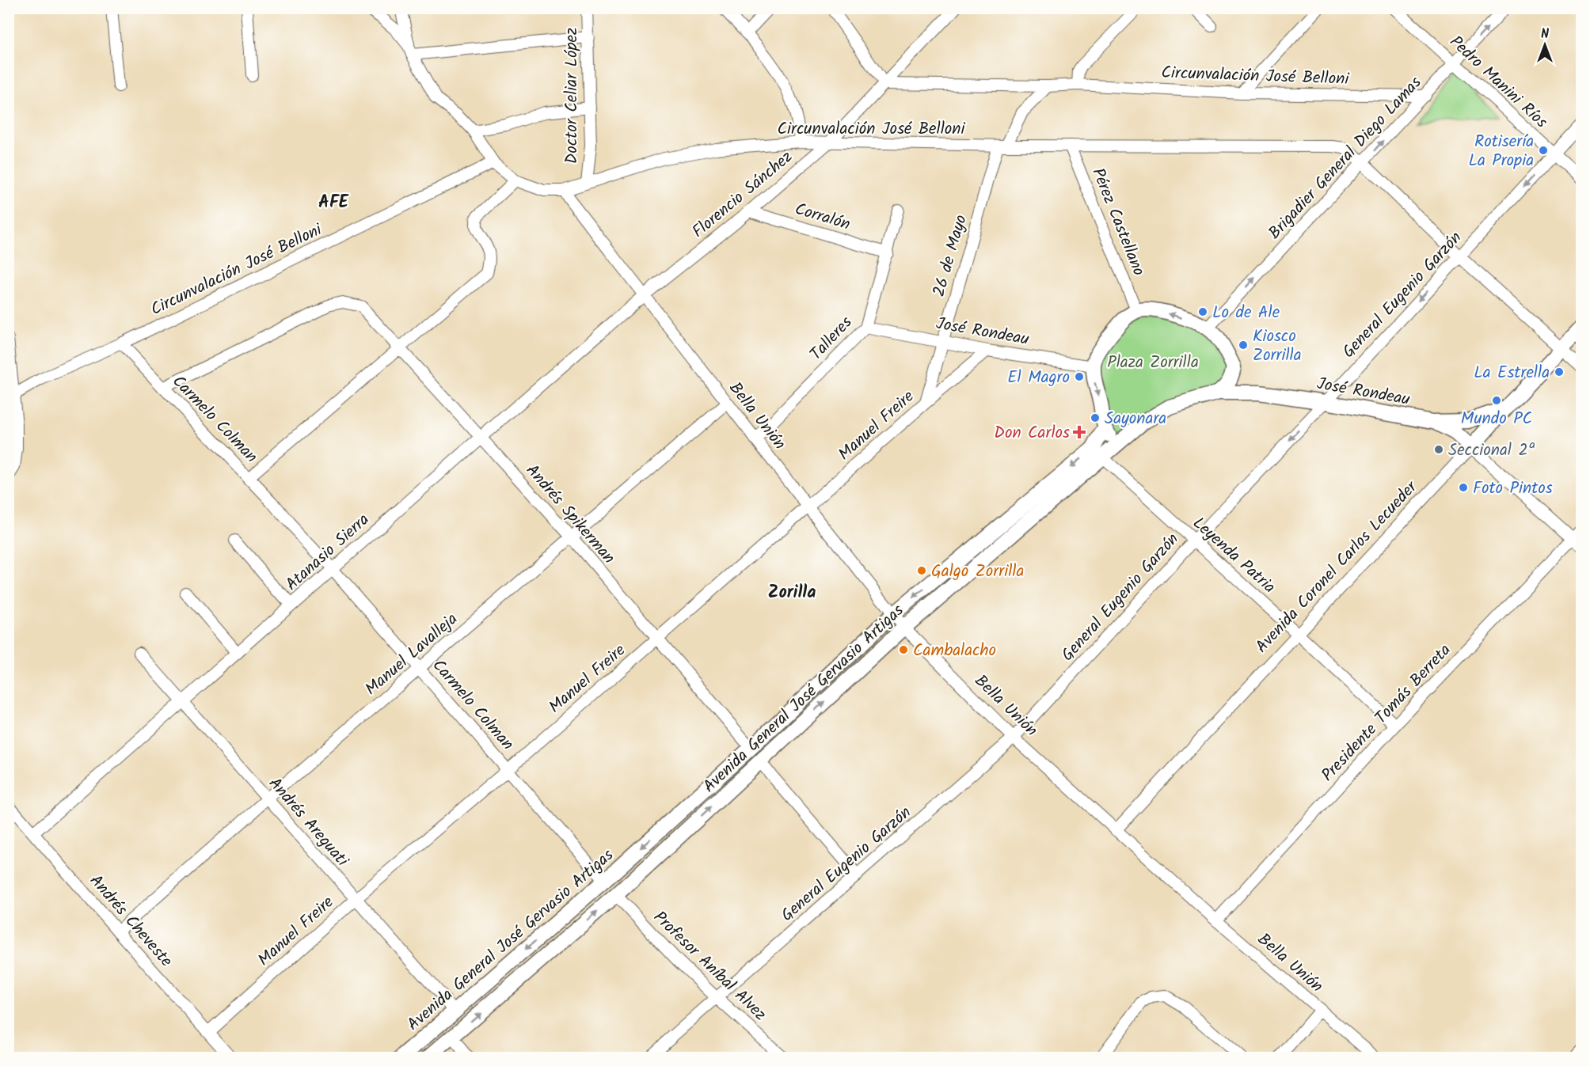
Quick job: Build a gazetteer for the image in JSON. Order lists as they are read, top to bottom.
{
  "streets": {
    "main road": ["José Rondeau", "Avenida Coronel Carlos Lecueder", "Avenida General José Gervasio Artigas"],
    "street": [
      "Circunvalación José Belloni",
      "Pedro Manini Ríos",
      "Doctor Celiar López",
      "Brigadier General Diego Lamas",
      "Florencio Sánchez",
      "Corralón",
      "Pérez Castellano",
      "26 de Mayo",
      "General Eugenio Garzón",
      "Talleres",
      "Bella Unión",
      "Carmelo Colman",
      "Manuel Freire",
      "Andrés Spikerman",
      "Atanasio Sierra",
      "Leyenda Patria",
      "Manuel Lavalleja",
      "Presidente Tomás Berreta",
      "Andrés Areguati",
      "Andrés Cheveste",
      "Profesor Aníbal Alvez"
    ]
  },
  "crossings": [
    ["Circunvalación José Belloni", "Doctor Celiar López"],
    ["Circunvalación José Belloni", "Brigadier General Diego Lamas"],
    ["Circunvalación José Belloni", "Florencio Sánchez"],
    ["Circunvalación José Belloni", "Pérez Castellano"],
    ["Circunvalación José Belloni", "26 de Mayo"],
    ["Circunvalación José Belloni", "General Eugenio Garzón"],
    ["Circunvalación José Belloni", "Bella Unión"],
    ["Circunvalación José Belloni", "Carmelo Colman"],
    ["Circunvalación José Belloni", "Avenida Coronel Carlos Lecueder"],
    ["Pedro Manini Ríos", "Brigadier General Diego Lamas"],
    ["Pedro Manini Ríos", "General Eugenio Garzón"],
    ["Brigadier General Diego Lamas", "José Rondeau"],
    ["Florencio Sánchez", "Corralón"],
    ["Florencio Sánchez", "Bella Unión"],
    ["Florencio Sánchez", "Atanasio Sierra"],
    ["Corralón", "Talleres"],
    ["26 de Mayo", "José Rondeau"],
    ["26 de Mayo", "Manuel Freire"],
    ["General Eugenio Garzón", "José Rondeau"],
    ["General Eugenio Garzón", "Bella Unión"],
    ["General Eugenio Garzón", "Leyenda Patria"],
    ["General Eugenio Garzón", "Profesor Aníbal Alvez"],
    ["José Rondeau", "Talleres"],
    ["José Rondeau", "Manuel Freire"],
    ["José Rondeau", "Avenida Coronel Carlos Lecueder"],
    ["José Rondeau", "Avenida General José Gervasio Artigas"],
    ["Talleres", "Bella Unión"],
    ["Bella Unión", "Manuel Freire"],
    ["Bella Unión", "Atanasio Sierra"],
    ["Bella Unión", "Avenida Coronel Carlos Lecueder"],
    ["Bella Unión", "Manuel Lavalleja"],
    ["Bella Unión", "Avenida General José Gervasio Artigas"],
    ["Bella Unión", "Presidente Tomás Berreta"],
    ["Carmelo Colman", "Manuel Freire"],
    ["Carmelo Colman", "Andrés Spikerman"],
    ["Carmelo Colman", "Atanasio Sierra"],
    ["Carmelo Colman", "Manuel Lavalleja"],
    ["Carmelo Colman", "Avenida General José Gervasio Artigas"],
    ["Manuel Freire", "Andrés Spikerman"],
    ["Manuel Freire", "Andrés Areguati"],
    ["Manuel Freire", "Andrés Cheveste"],
    ["Andrés Spikerman", "Atanasio Sierra"],
    ["Andrés Spikerman", "Manuel Lavalleja"],
    ["Andrés Spikerman", "Avenida General José Gervasio Artigas"],
    ["Atanasio Sierra", "Andrés Areguati"],
    ["Atanasio Sierra", "Andrés Cheveste"],
    ["Leyenda Patria", "Avenida Coronel Carlos Lecueder"],
    ["Leyenda Patria", "Avenida General José Gervasio Artigas"],
    ["Leyenda Patria", "Presidente Tomás Berreta"],
    ["Manuel Lavalleja", "Andrés Areguati"],
    ["Manuel Lavalleja", "Andrés Cheveste"],
    ["Avenida General José Gervasio Artigas", "Andrés Areguati"],
    ["Avenida General José Gervasio Artigas", "Profesor Aníbal Alvez"]
  ],
  "one_way": ["Brigadier General Diego Lamas", "General Eugenio Garzón"],
  "districts": ["AFE", "Zorilla"],
  "parks": ["Plaza Zorrilla"],
  "places": {
    "other": [
      "Rotisería La Propia",
      "Lo de Ale",
      "Kiosco Zorrilla",
      "La Estrella",
      "El Magro",
      "Mundo PC",
      "Sayonara",
      "Seccional 2ª",
      "Foto Pintos",
      "Galgo Zorrilla",
      "Cambalacho"
    ],
    "health": ["Don Carlos"]
  },
  "north": "top"
}
